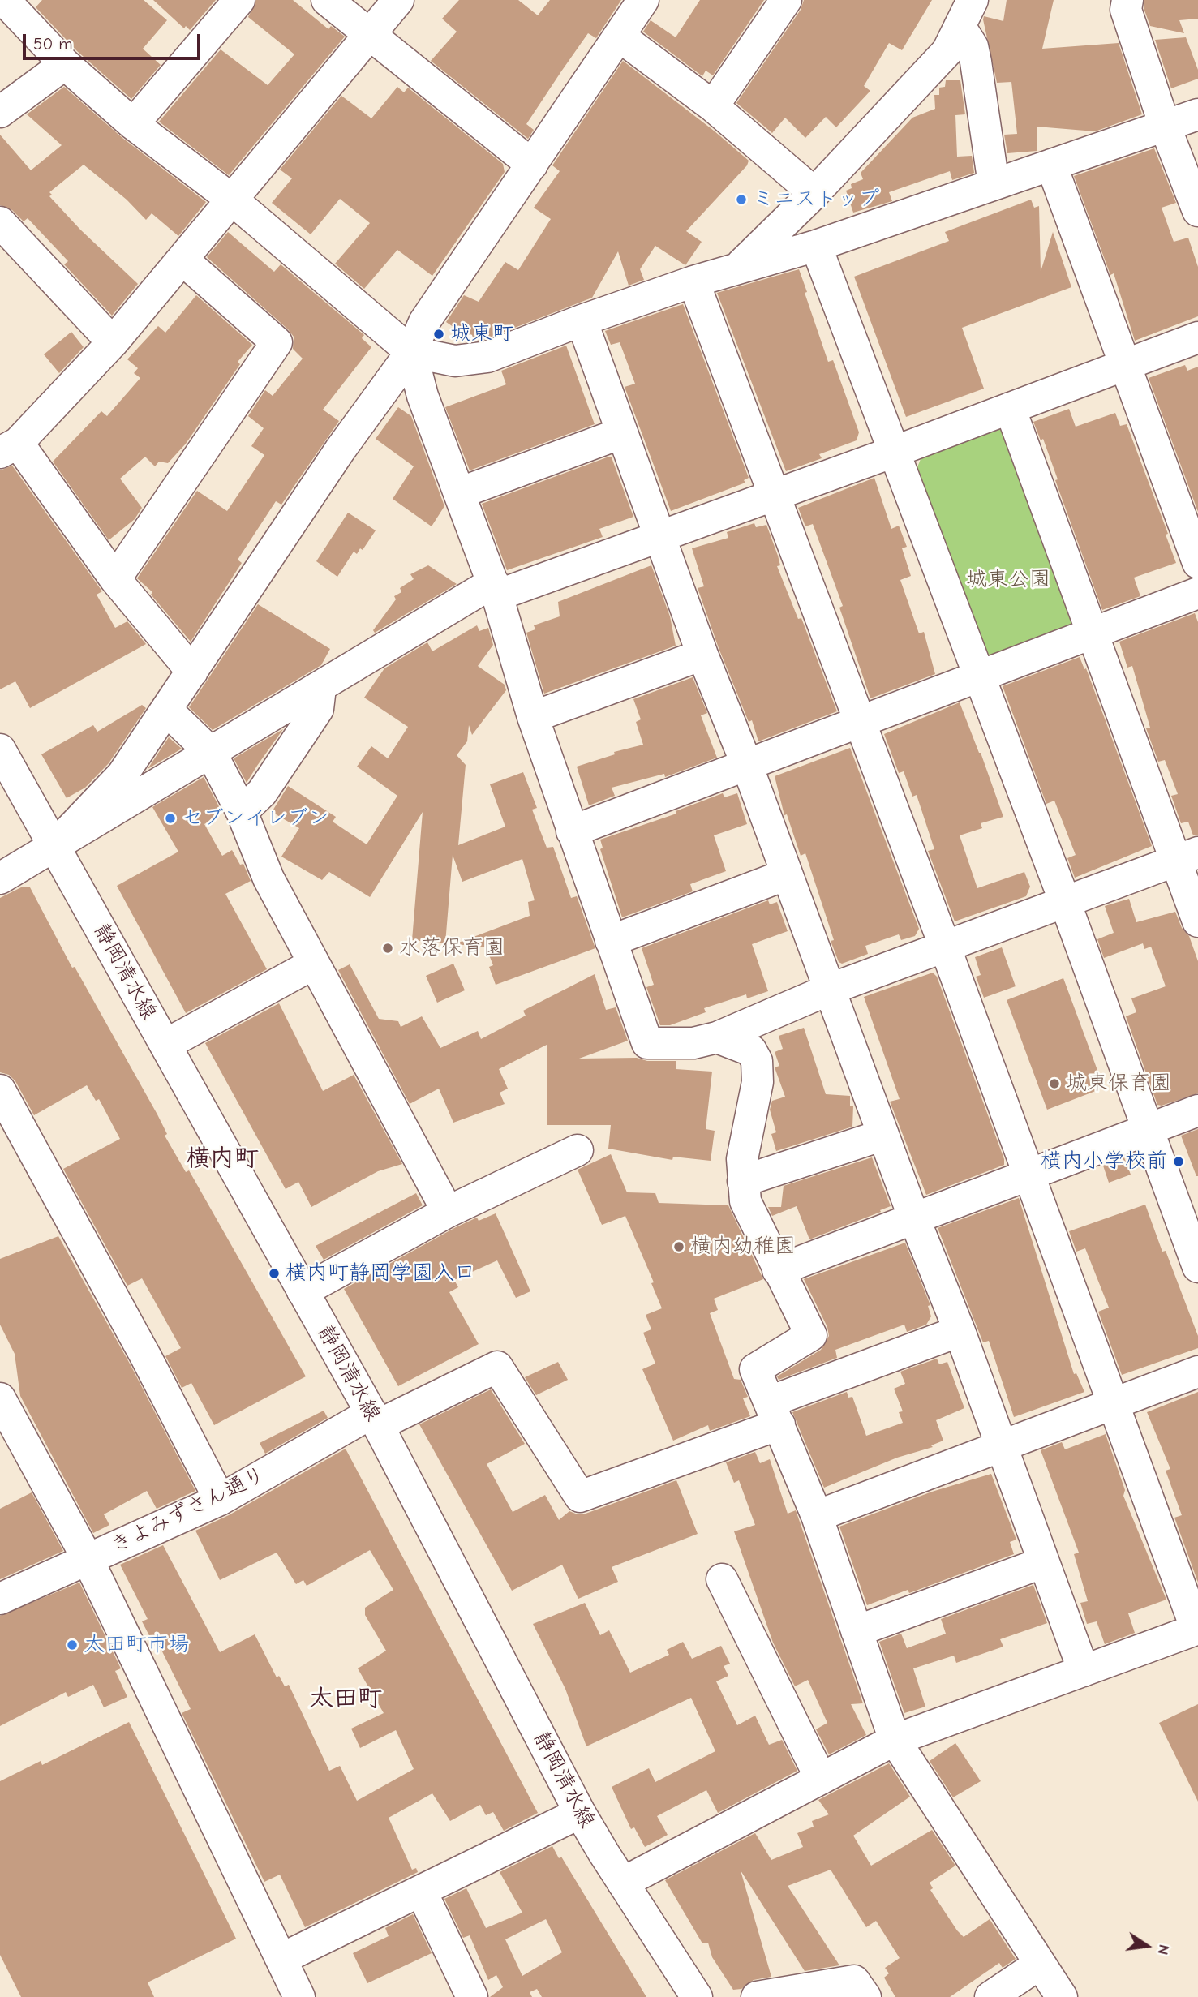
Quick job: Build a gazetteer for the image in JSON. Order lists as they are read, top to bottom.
{
  "streets": {
    "street": ["静岡清水線", "きよみずさん通り"]
  },
  "crossings": [
    ["静岡清水線", "きよみずさん通り"]
  ],
  "districts": ["横内町", "太田町"],
  "parks": ["城東公園"],
  "places": [
    "ミニストップ",
    "城東町",
    "セブンイレブン",
    "水落保育園",
    "城東保育園",
    "横内小学校前",
    "横内幼稚園",
    "横内町静岡学園入口",
    "太田町市場"
  ],
  "scale_bar": "50 m",
  "north": "right"
}
